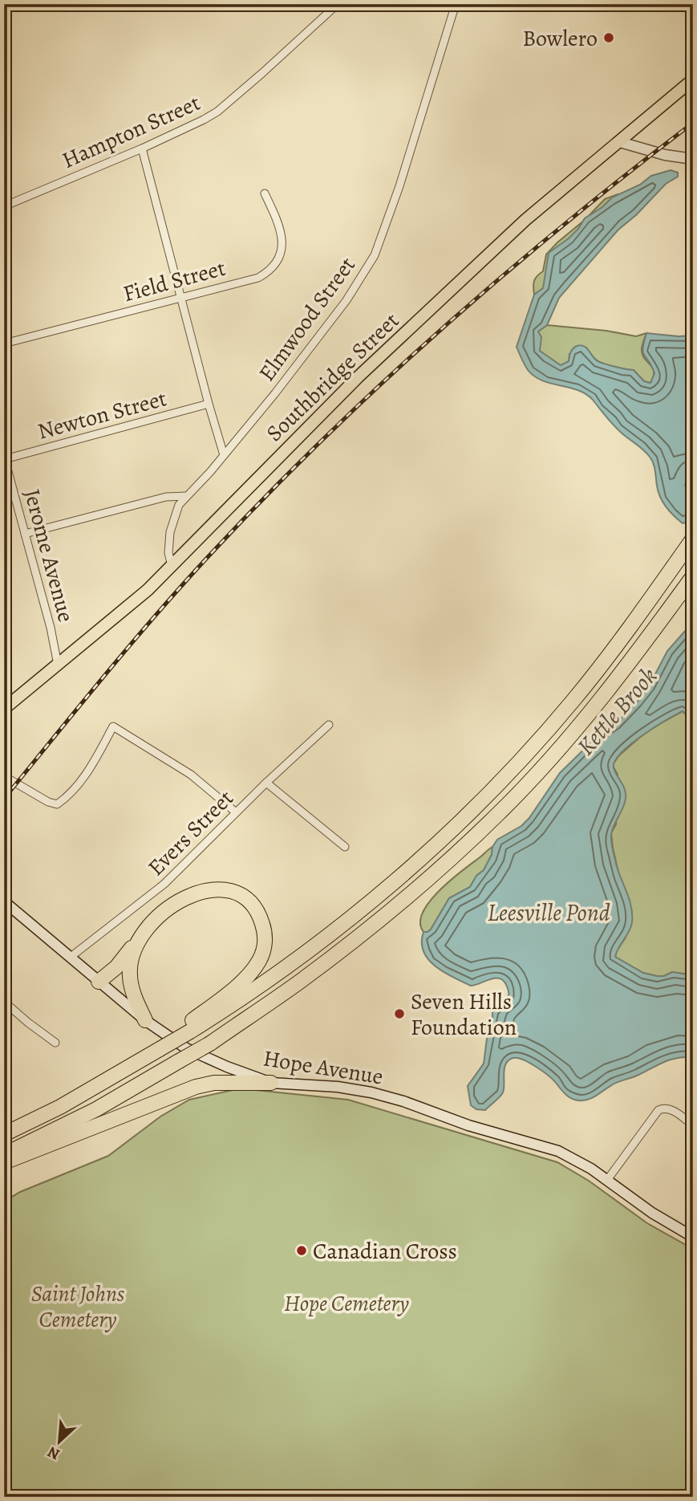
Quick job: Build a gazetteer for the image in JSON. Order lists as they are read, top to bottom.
{
  "streets": {
    "main road": ["Southbridge Street", "Hope Avenue"],
    "street": [
      "Hampton Street",
      "Field Street",
      "Elmwood Street",
      "Newton Street",
      "Jerome Avenue",
      "Evers Street"
    ]
  },
  "crossings": [
    ["Elmwood Street", "Southbridge Street"],
    ["Southbridge Street", "Jerome Avenue"],
    ["Newton Street", "Jerome Avenue"],
    ["Evers Street", "Hope Avenue"]
  ],
  "water": ["Kettle Brook", "Leesville Pond"],
  "parks": ["Saint Johns Cemetery", "Hope Cemetery"],
  "places": ["Bowlero", "Seven Hills Foundation", "Canadian Cross"],
  "north": "bottom left"
}
